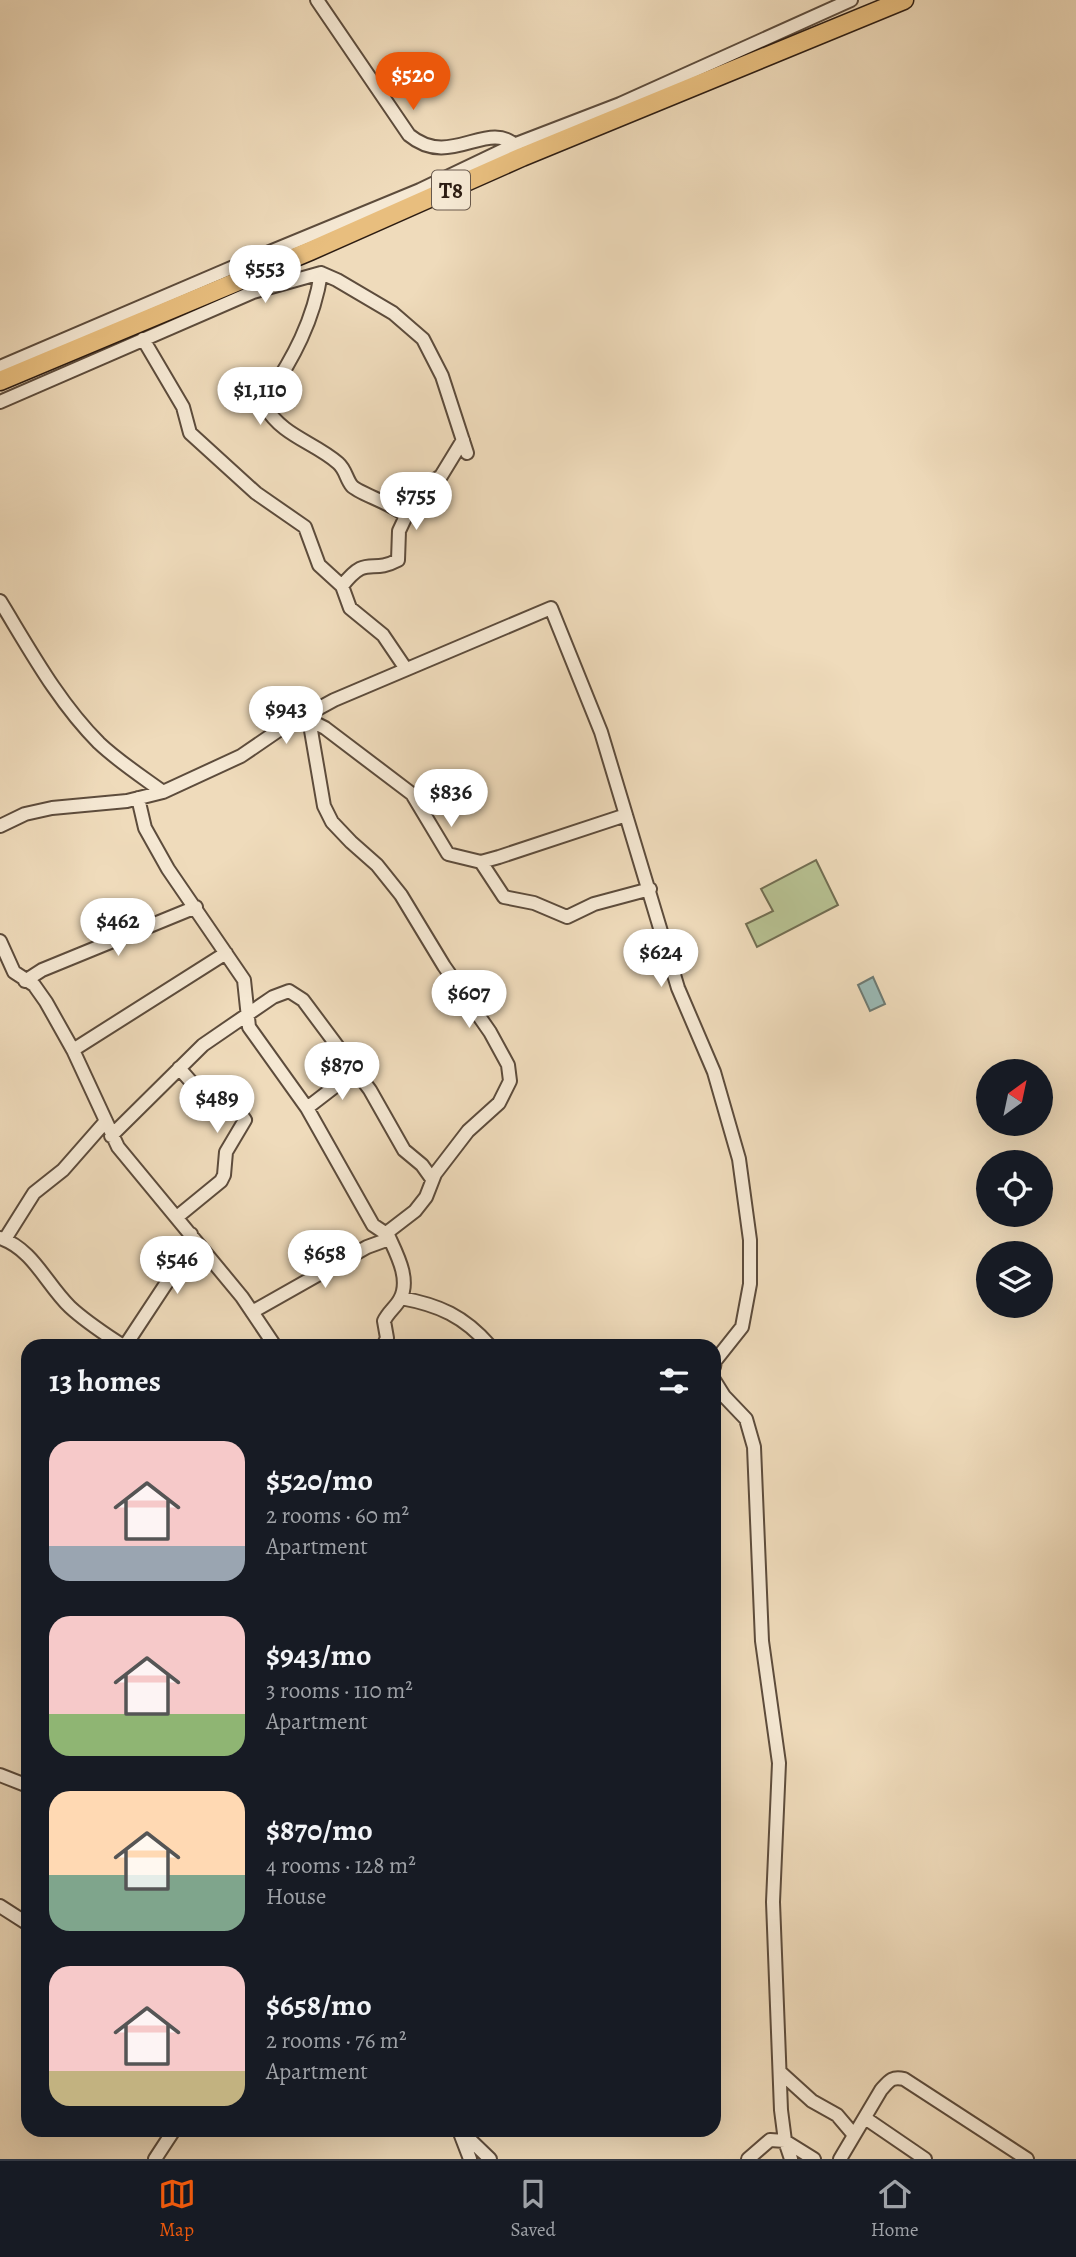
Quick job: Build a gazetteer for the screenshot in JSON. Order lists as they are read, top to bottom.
{
  "streets": {
    "highway": ["T8"]
  },
  "north": "top right",
  "page": {
    "price": [
      "$520",
      "$553",
      "$1,110",
      "$755",
      "$943",
      "$836",
      "$462",
      "$624",
      "$607",
      "$870",
      "$489",
      "$658",
      "$546"
    ],
    "heading": "13 homes",
    "list": [
      {
        "name": "$520/mo",
        "note": "2 rooms · 60 m² · Apartment"
      },
      {
        "name": "$943/mo",
        "note": "3 rooms · 110 m² · Apartment"
      },
      {
        "name": "$870/mo",
        "note": "4 rooms · 128 m² · House"
      },
      {
        "name": "$658/mo",
        "note": "2 rooms · 76 m² · Apartment"
      }
    ],
    "tabs": ["Map", "Saved", "Home"]
  }
}
